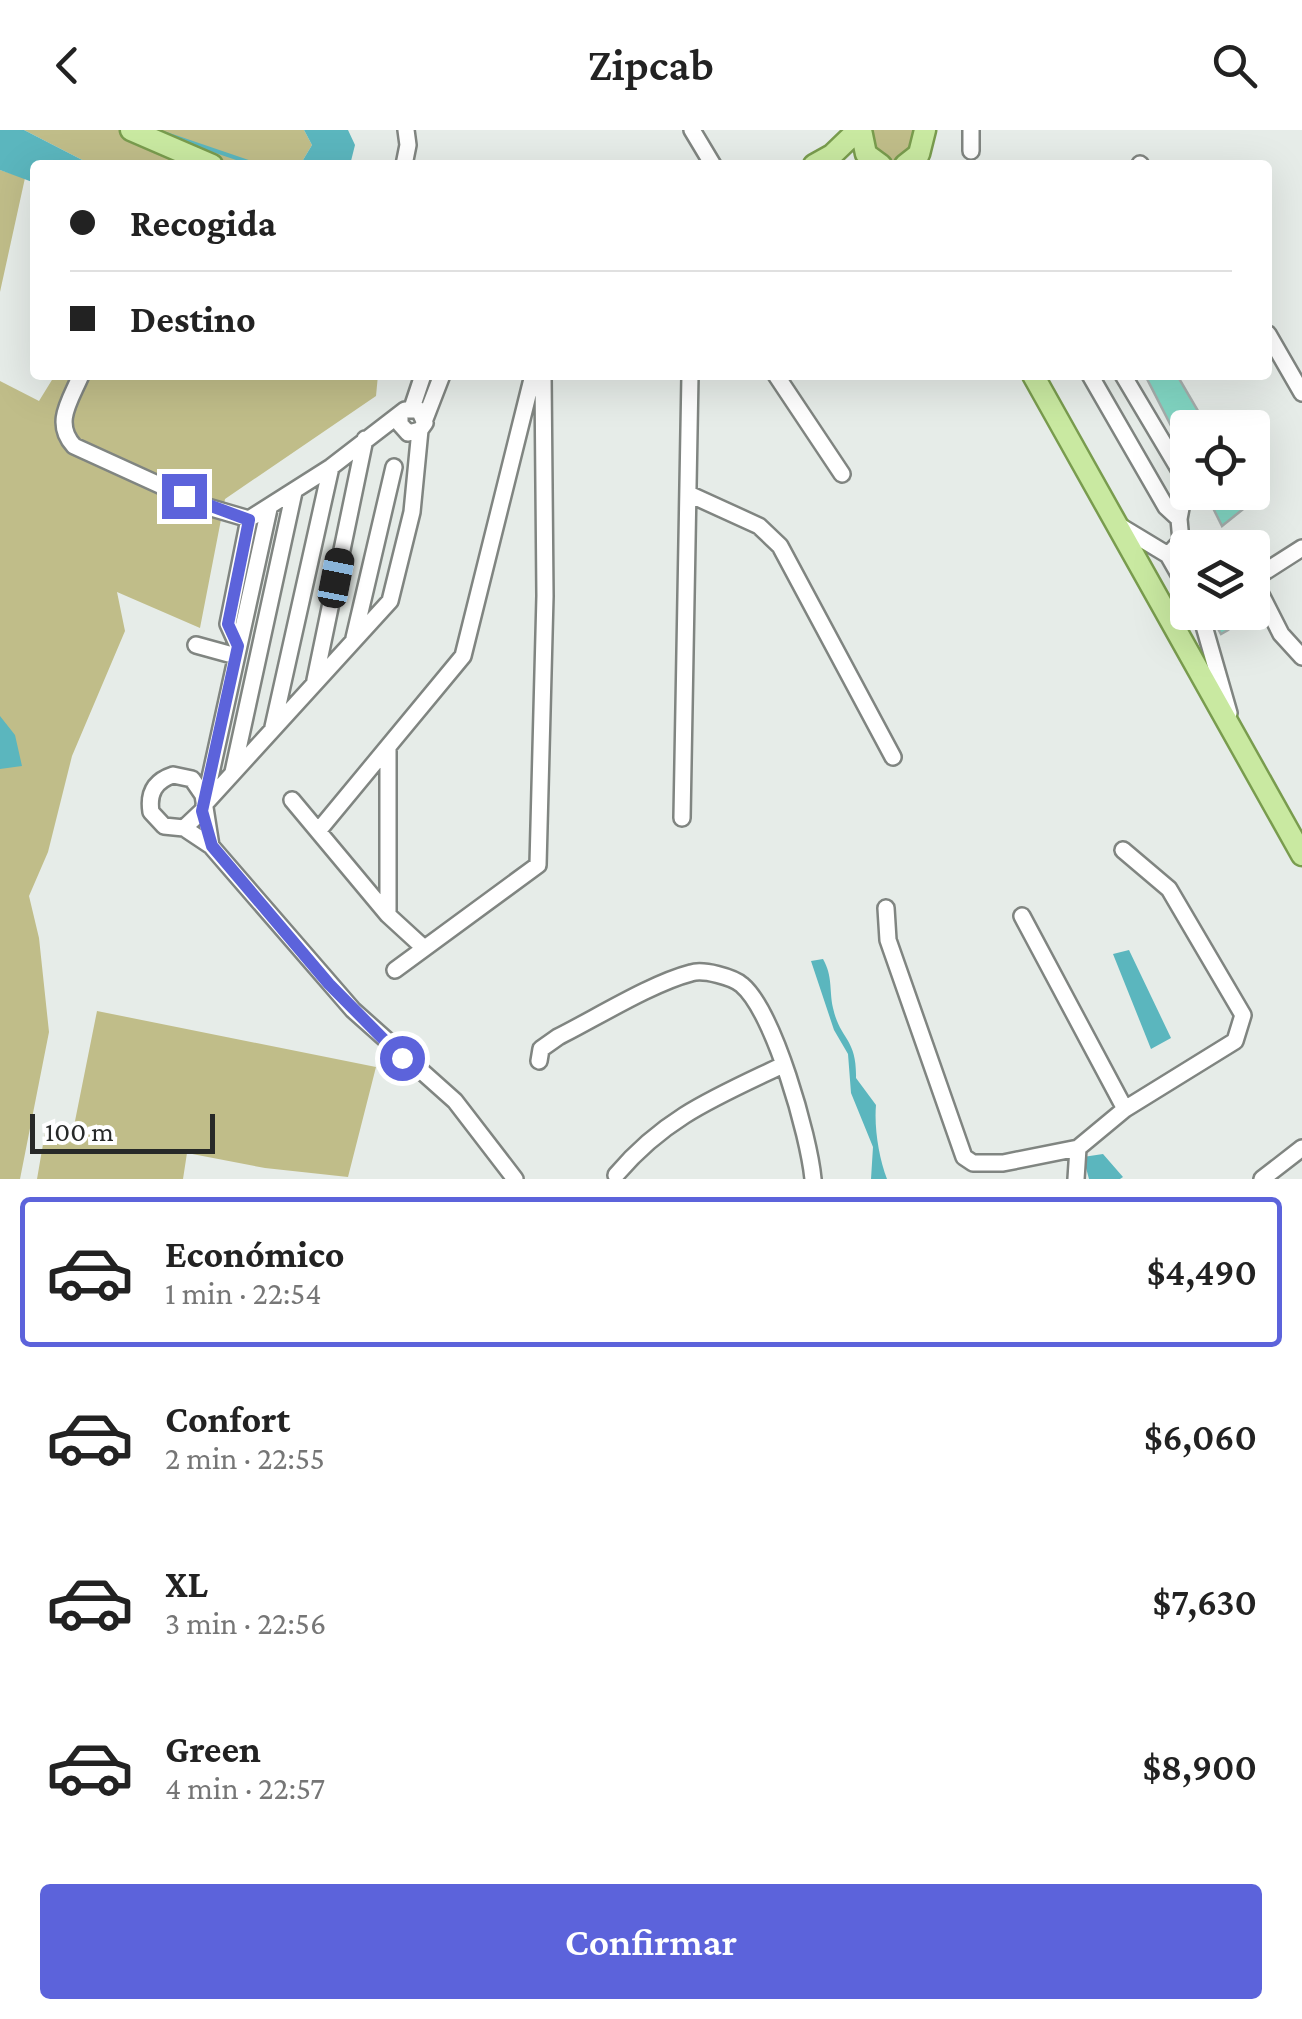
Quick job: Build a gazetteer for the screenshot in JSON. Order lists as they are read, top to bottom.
{
  "scale_bar": "100 m",
  "page": {
    "header": "Zipcab",
    "banner": ["Recogida", "Destino"],
    "scale": "100 m",
    "list": [
      {
        "name": "Económico",
        "note": "1 min · 22:54",
        "value": "$4,490"
      },
      {
        "name": "Confort",
        "note": "2 min · 22:55",
        "value": "$6,060"
      },
      {
        "name": "XL",
        "note": "3 min · 22:56",
        "value": "$7,630"
      },
      {
        "name": "Green",
        "note": "4 min · 22:57",
        "value": "$8,900"
      }
    ],
    "buttons": "Confirmar"
  }
}
